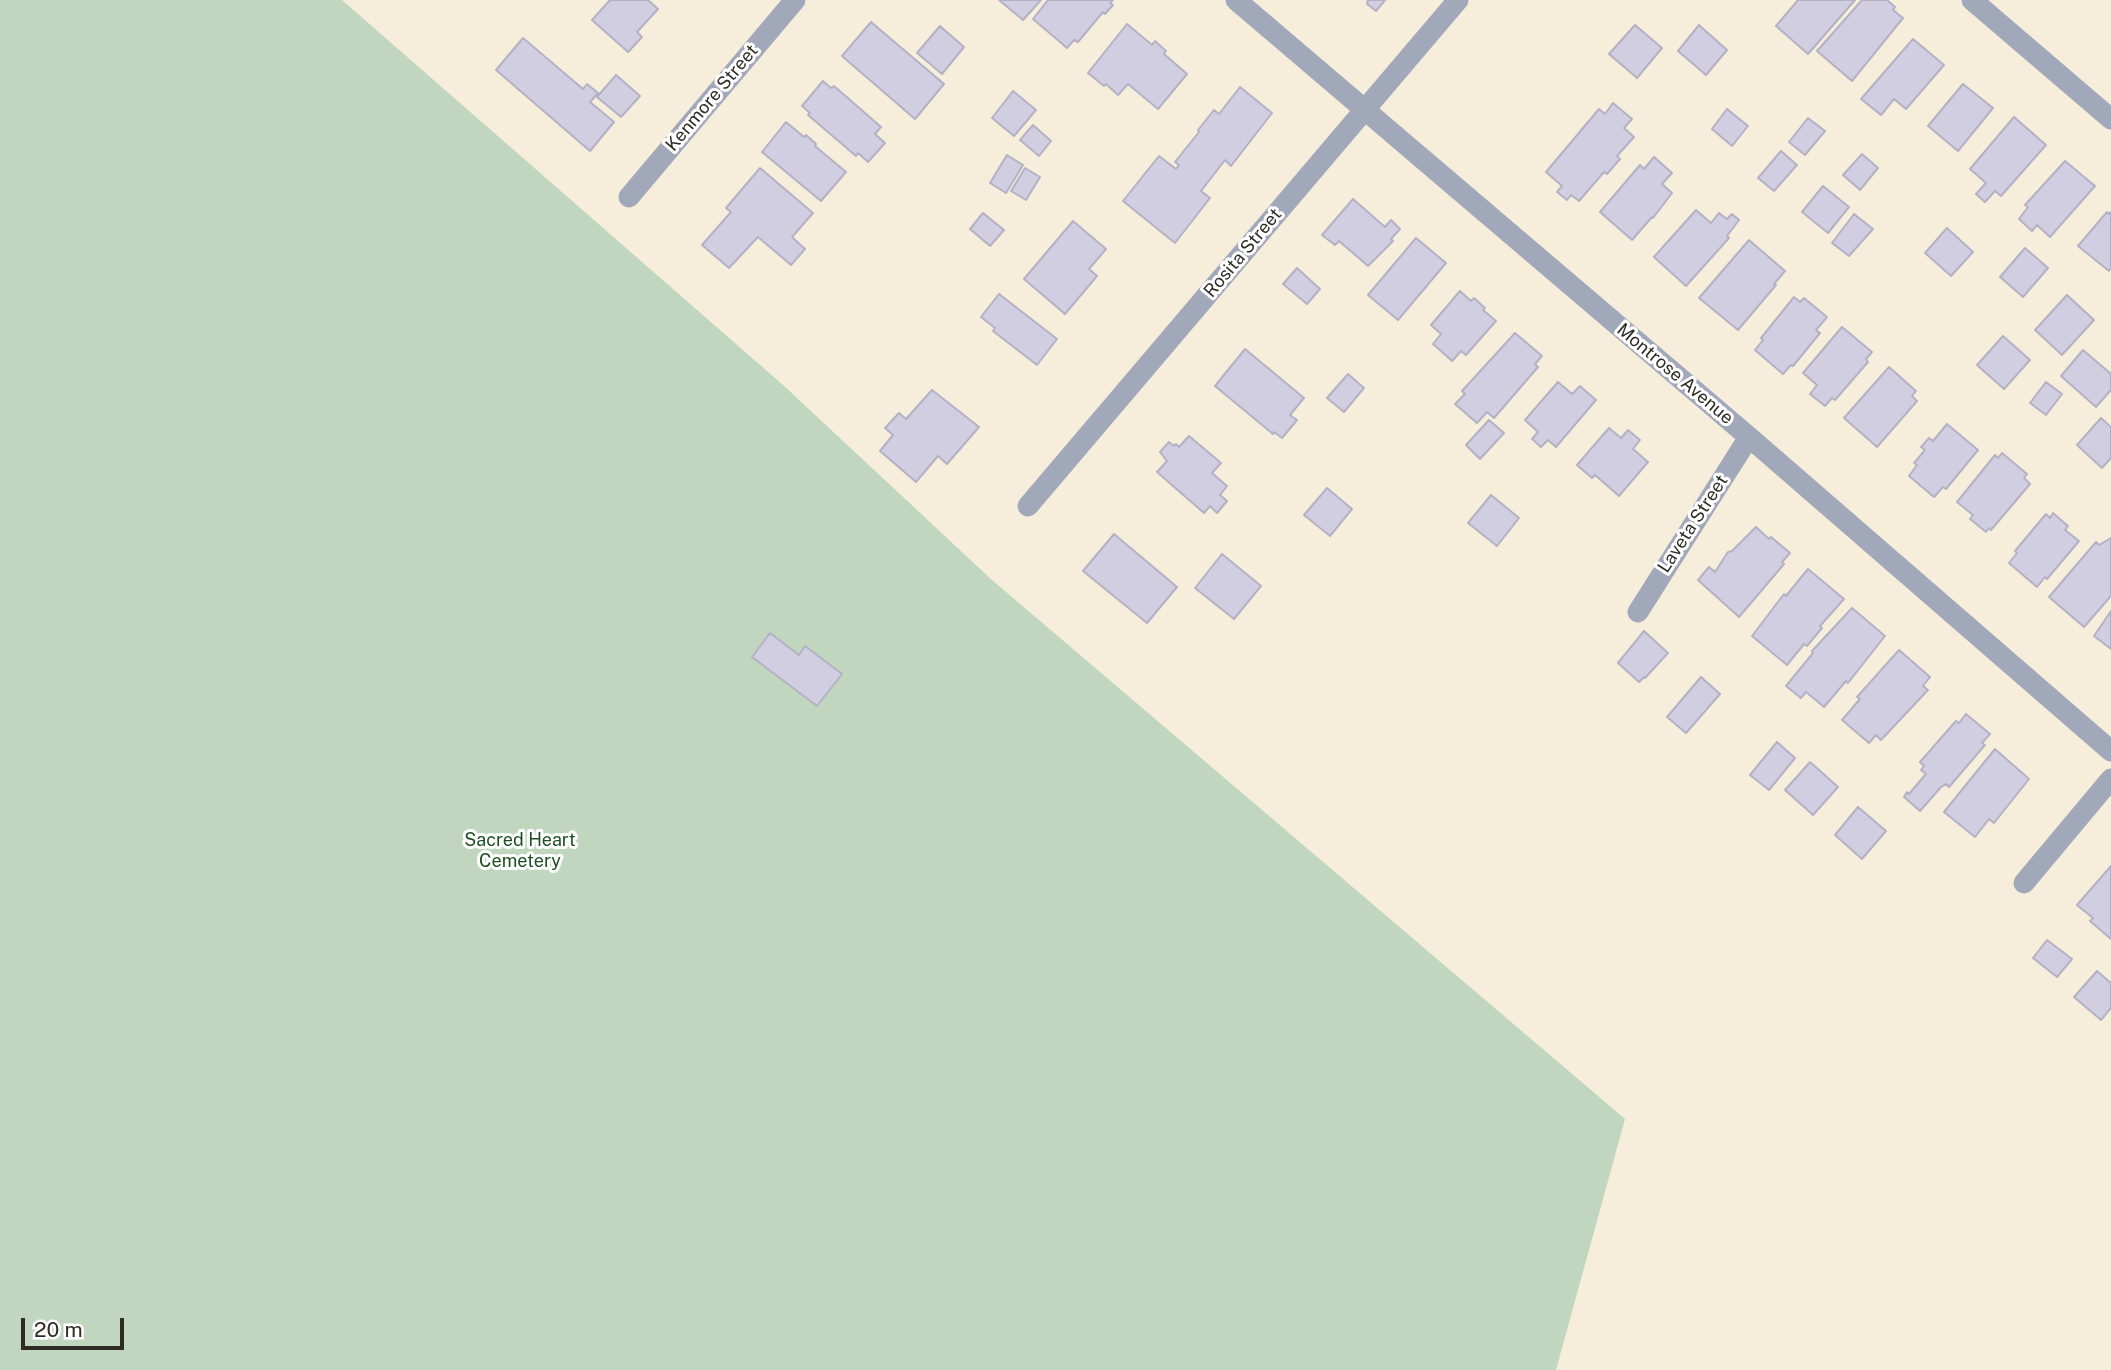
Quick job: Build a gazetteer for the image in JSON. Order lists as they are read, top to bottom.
{
  "streets": {
    "street": [
      "Kenmore Street",
      "Rosita Street",
      "Montrose Avenue",
      "Laveta Street"
    ]
  },
  "crossings": [
    ["Rosita Street", "Montrose Avenue"],
    ["Montrose Avenue", "Laveta Street"]
  ],
  "parks": ["Sacred Heart Cemetery"],
  "scale_bar": "20 m"
}
